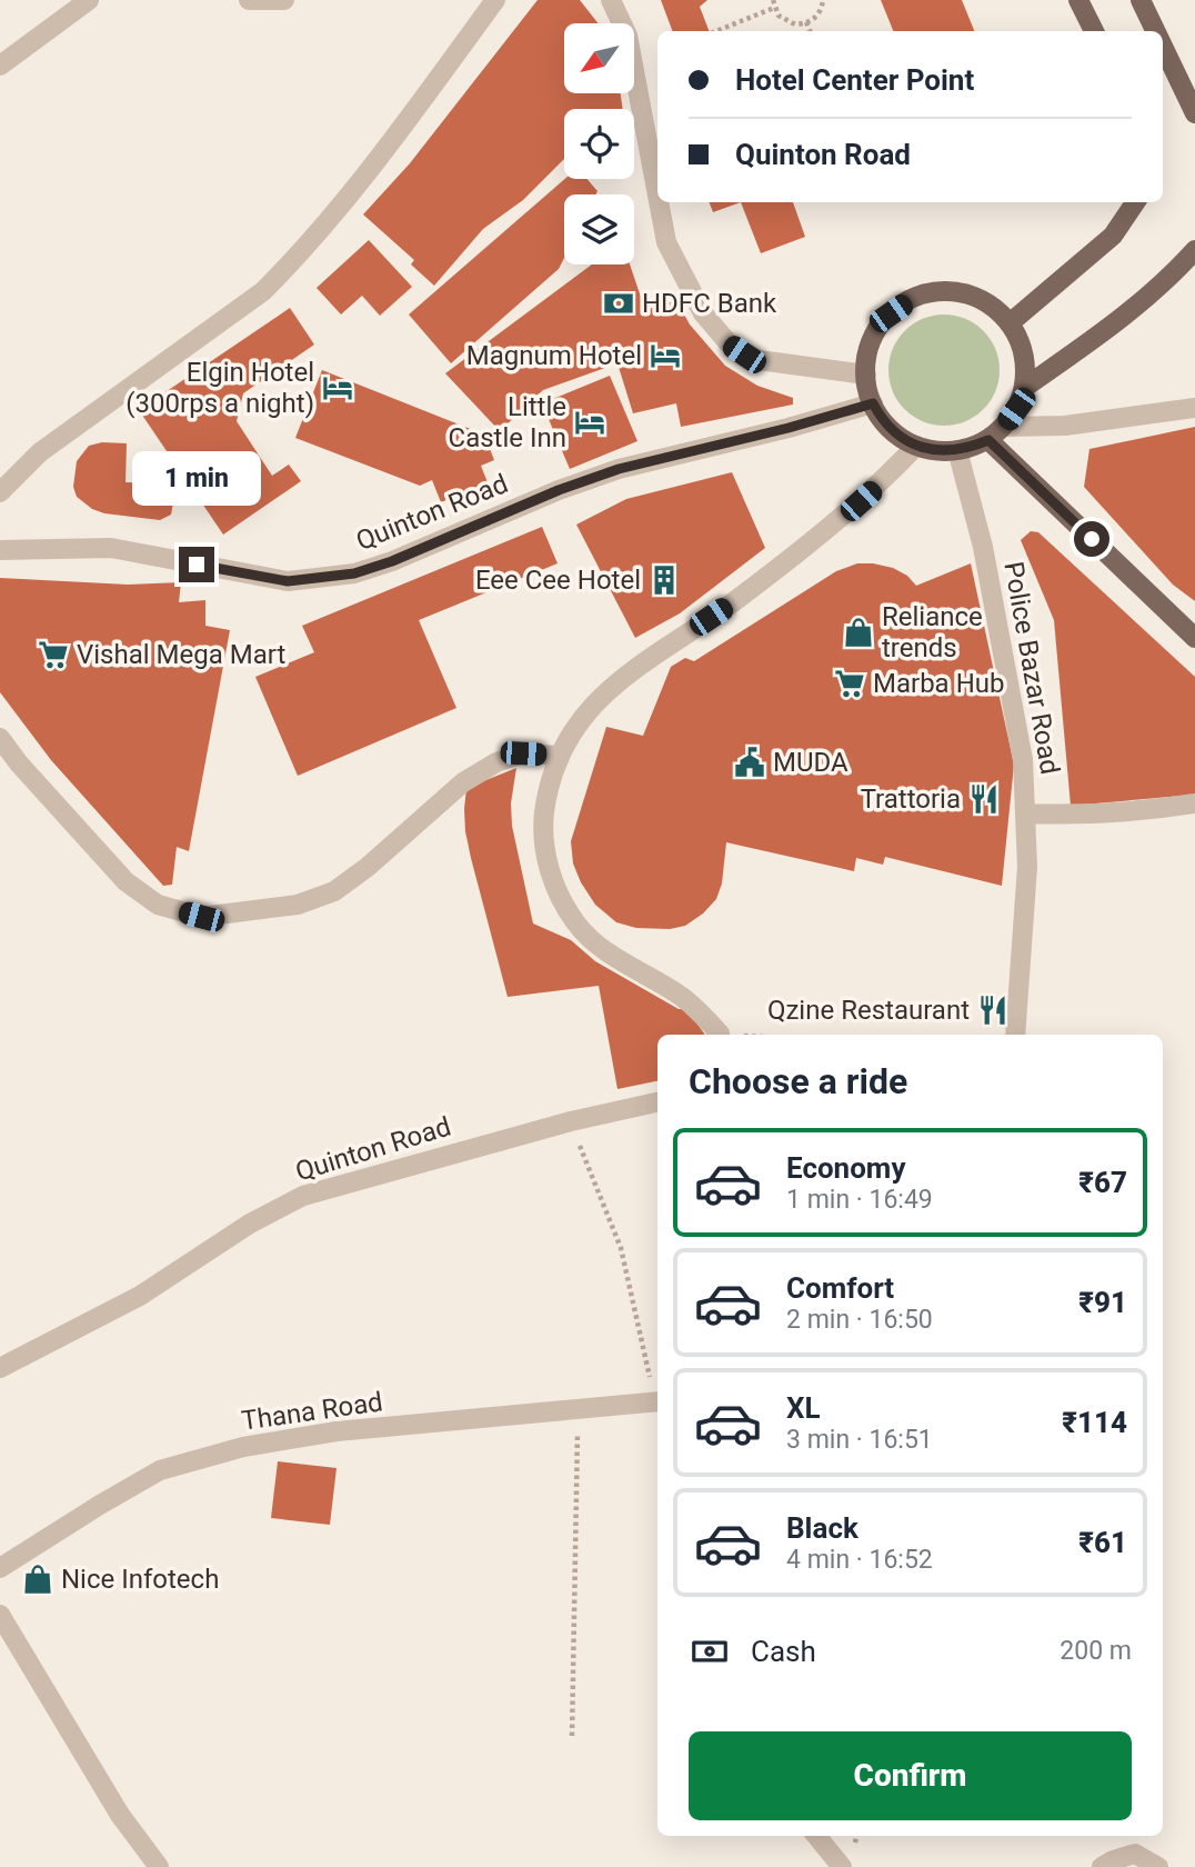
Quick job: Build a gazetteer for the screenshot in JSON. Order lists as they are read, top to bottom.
{
  "streets": {
    "street": ["Quinton Road", "Police Bazar Road", "Thana Road"]
  },
  "crossings": [
    ["Quinton Road", "Police Bazar Road"]
  ],
  "places": {
    "bank": ["HDFC Bank"],
    "hotel": ["Magnum Hotel", "Elgin Hotel (300rps a night)", "Little Castle Inn"],
    "building": ["Eee Cee Hotel"],
    "shop": ["Reliance trends", "Nice Infotech"],
    "supermarket": ["Vishal Mega Mart", "Marba Hub"],
    "public building": ["MUDA"],
    "restaurant": ["Trattoria", "Qzine Restaurant"]
  },
  "north": "bottom left",
  "page": {
    "banner": ["Hotel Center Point", "Quinton Road"],
    "bubble": "1 min",
    "heading": "Choose a ride",
    "list": [
      {
        "name": "Economy",
        "note": "1 min · 16:49",
        "value": "₹67"
      },
      {
        "name": "Comfort",
        "note": "2 min · 16:50",
        "value": "₹91"
      },
      {
        "name": "XL",
        "note": "3 min · 16:51",
        "value": "₹114"
      },
      {
        "name": "Black",
        "note": "4 min · 16:52",
        "value": "₹61"
      }
    ],
    "pay": ["Cash", "200 m"],
    "buttons": "Confirm"
  }
}
